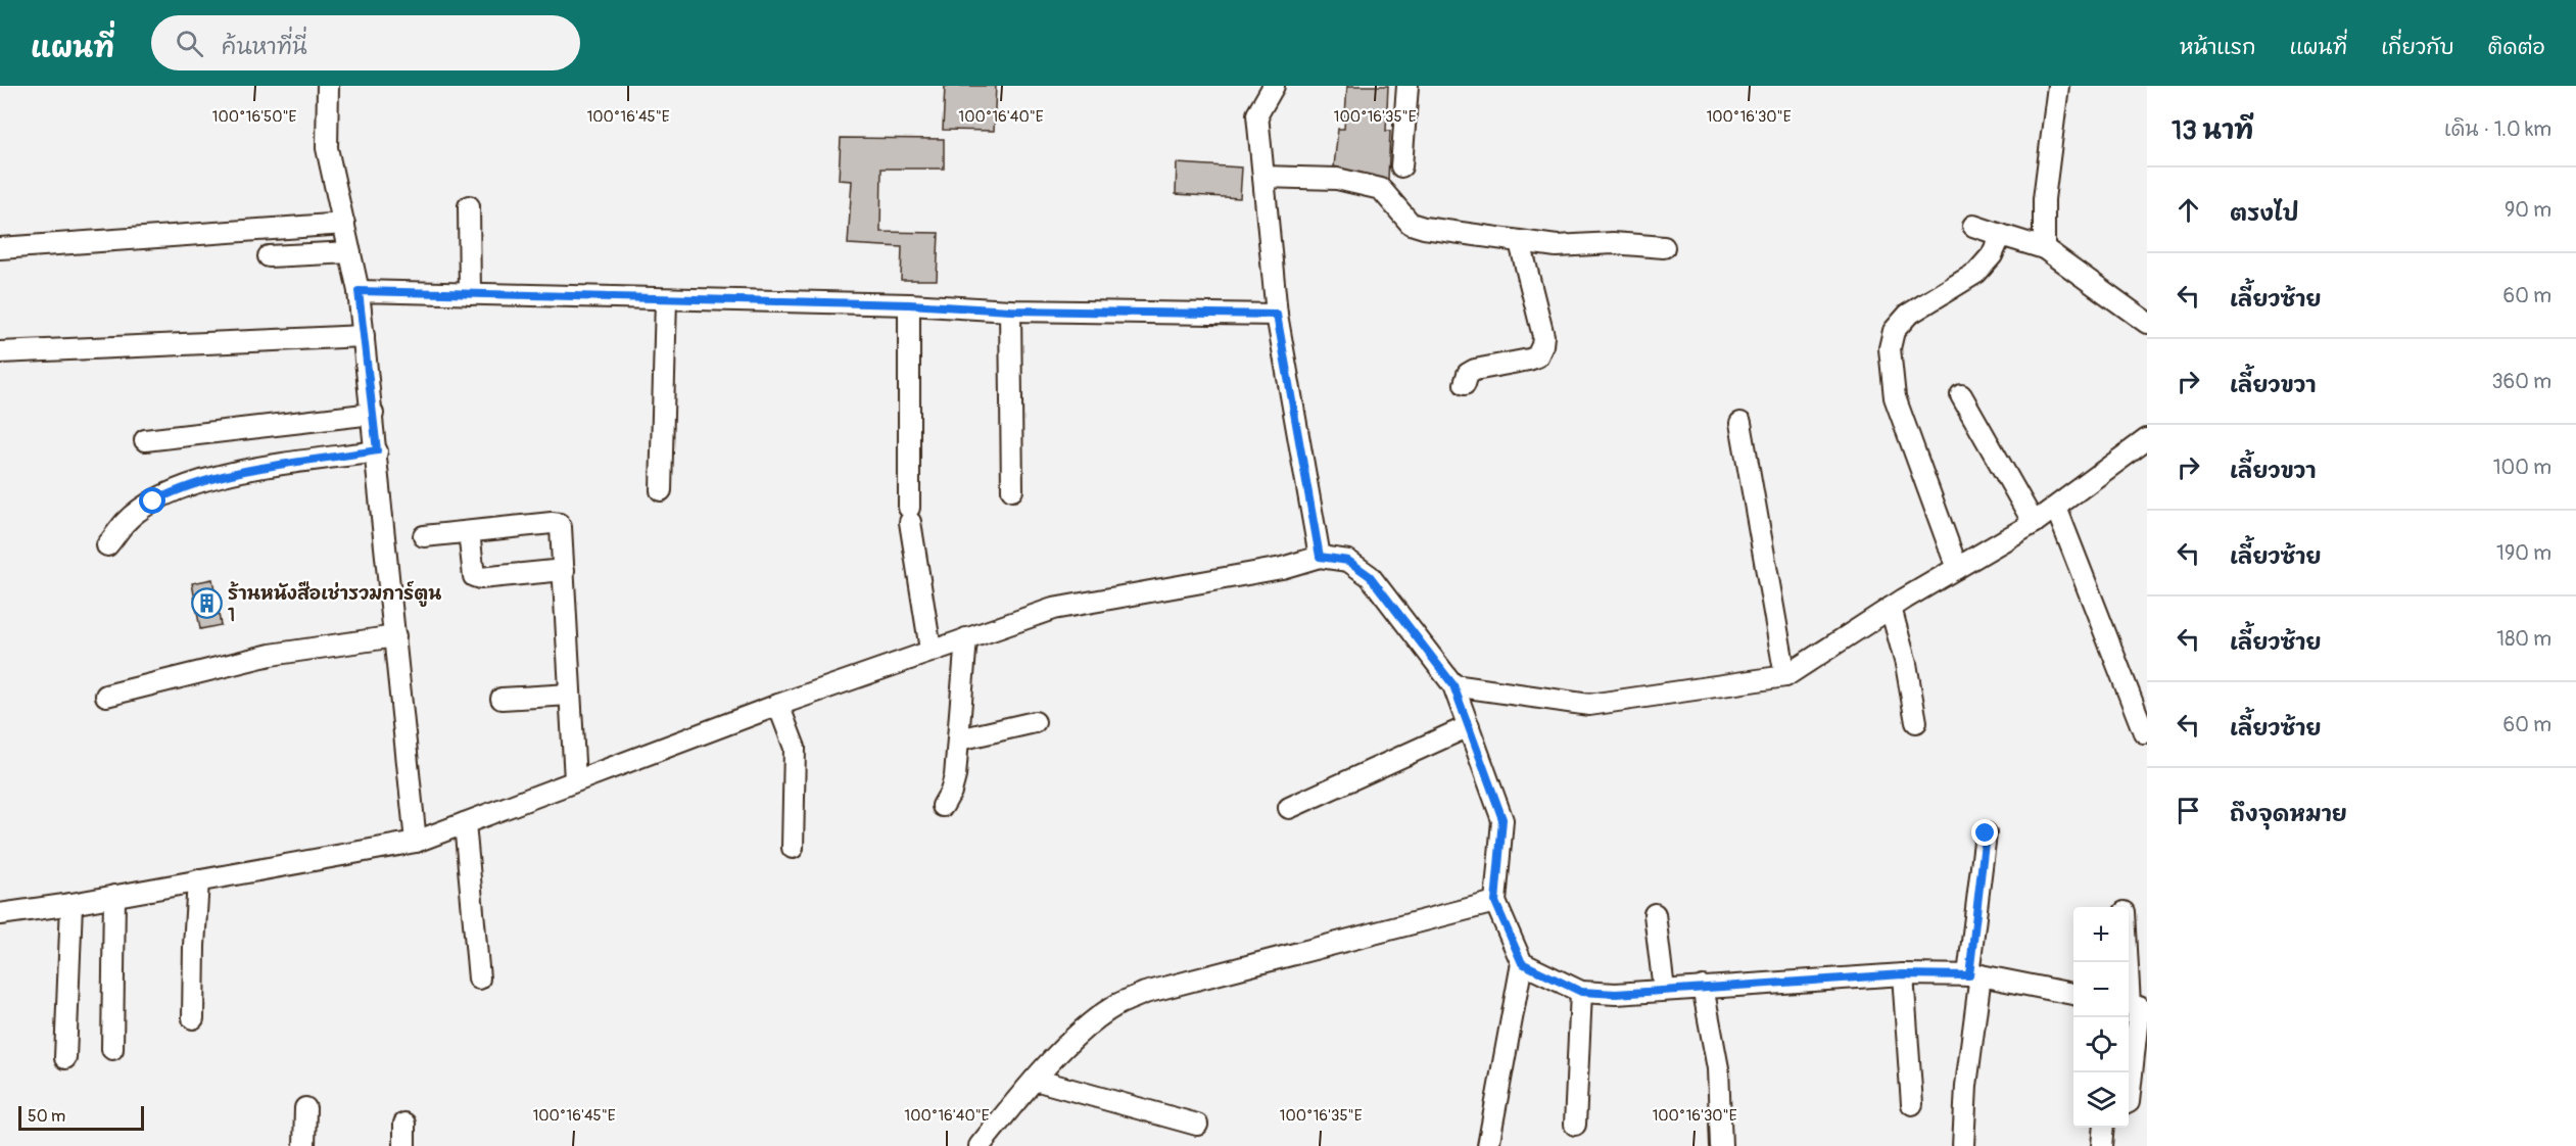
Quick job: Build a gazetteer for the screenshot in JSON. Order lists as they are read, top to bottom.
{
  "places": {
    "building": ["ร้านหนังสือเช่ารวมการ์ตูน 1"]
  },
  "scale_bar": "50 m",
  "page": {
    "header": "แผนที่",
    "search": "ค้นหาที่นี่",
    "nav": [
      "หน้าแรก",
      "แผนที่",
      "เกี่ยวกับ",
      "ติดต่อ"
    ],
    "heading": ["13 นาที", "เดิน · 1.0 km"],
    "list": [
      ["ตรงไป", "90 m"],
      ["เลี้ยวซ้าย", "60 m"],
      ["เลี้ยวขวา", "360 m"],
      ["เลี้ยวขวา", "100 m"],
      ["เลี้ยวซ้าย", "190 m"],
      ["เลี้ยวซ้าย", "180 m"],
      ["เลี้ยวซ้าย", "60 m"],
      "ถึงจุดหมาย"
    ],
    "map_buttons": ["+", "−"],
    "scale": "50 m"
  },
  "coordinates": [
    "100°16'50\"E",
    "100°16'45\"E",
    "100°16'40\"E",
    "100°16'35\"E",
    "100°16'30\"E"
  ]
}
